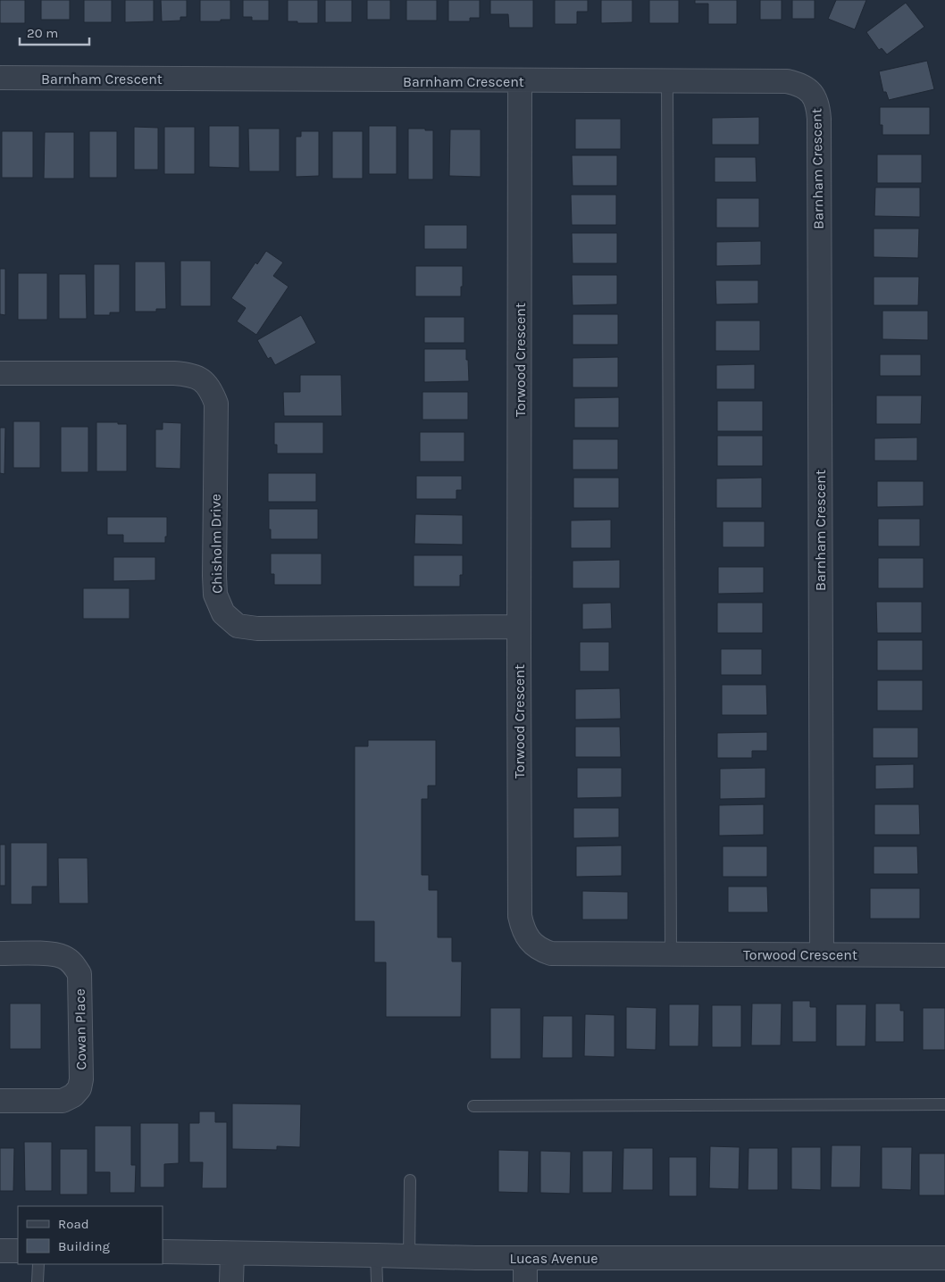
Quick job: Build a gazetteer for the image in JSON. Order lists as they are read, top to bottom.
{
  "streets": {
    "street": [
      "Barnham Crescent",
      "Torwood Crescent",
      "Chisholm Drive",
      "Cowan Place",
      "Lucas Avenue"
    ]
  },
  "crossings": [
    ["Barnham Crescent", "Torwood Crescent"],
    ["Torwood Crescent", "Chisholm Drive"]
  ],
  "legend": ["Road", "Building"],
  "scale_bar": "20 m"
}
